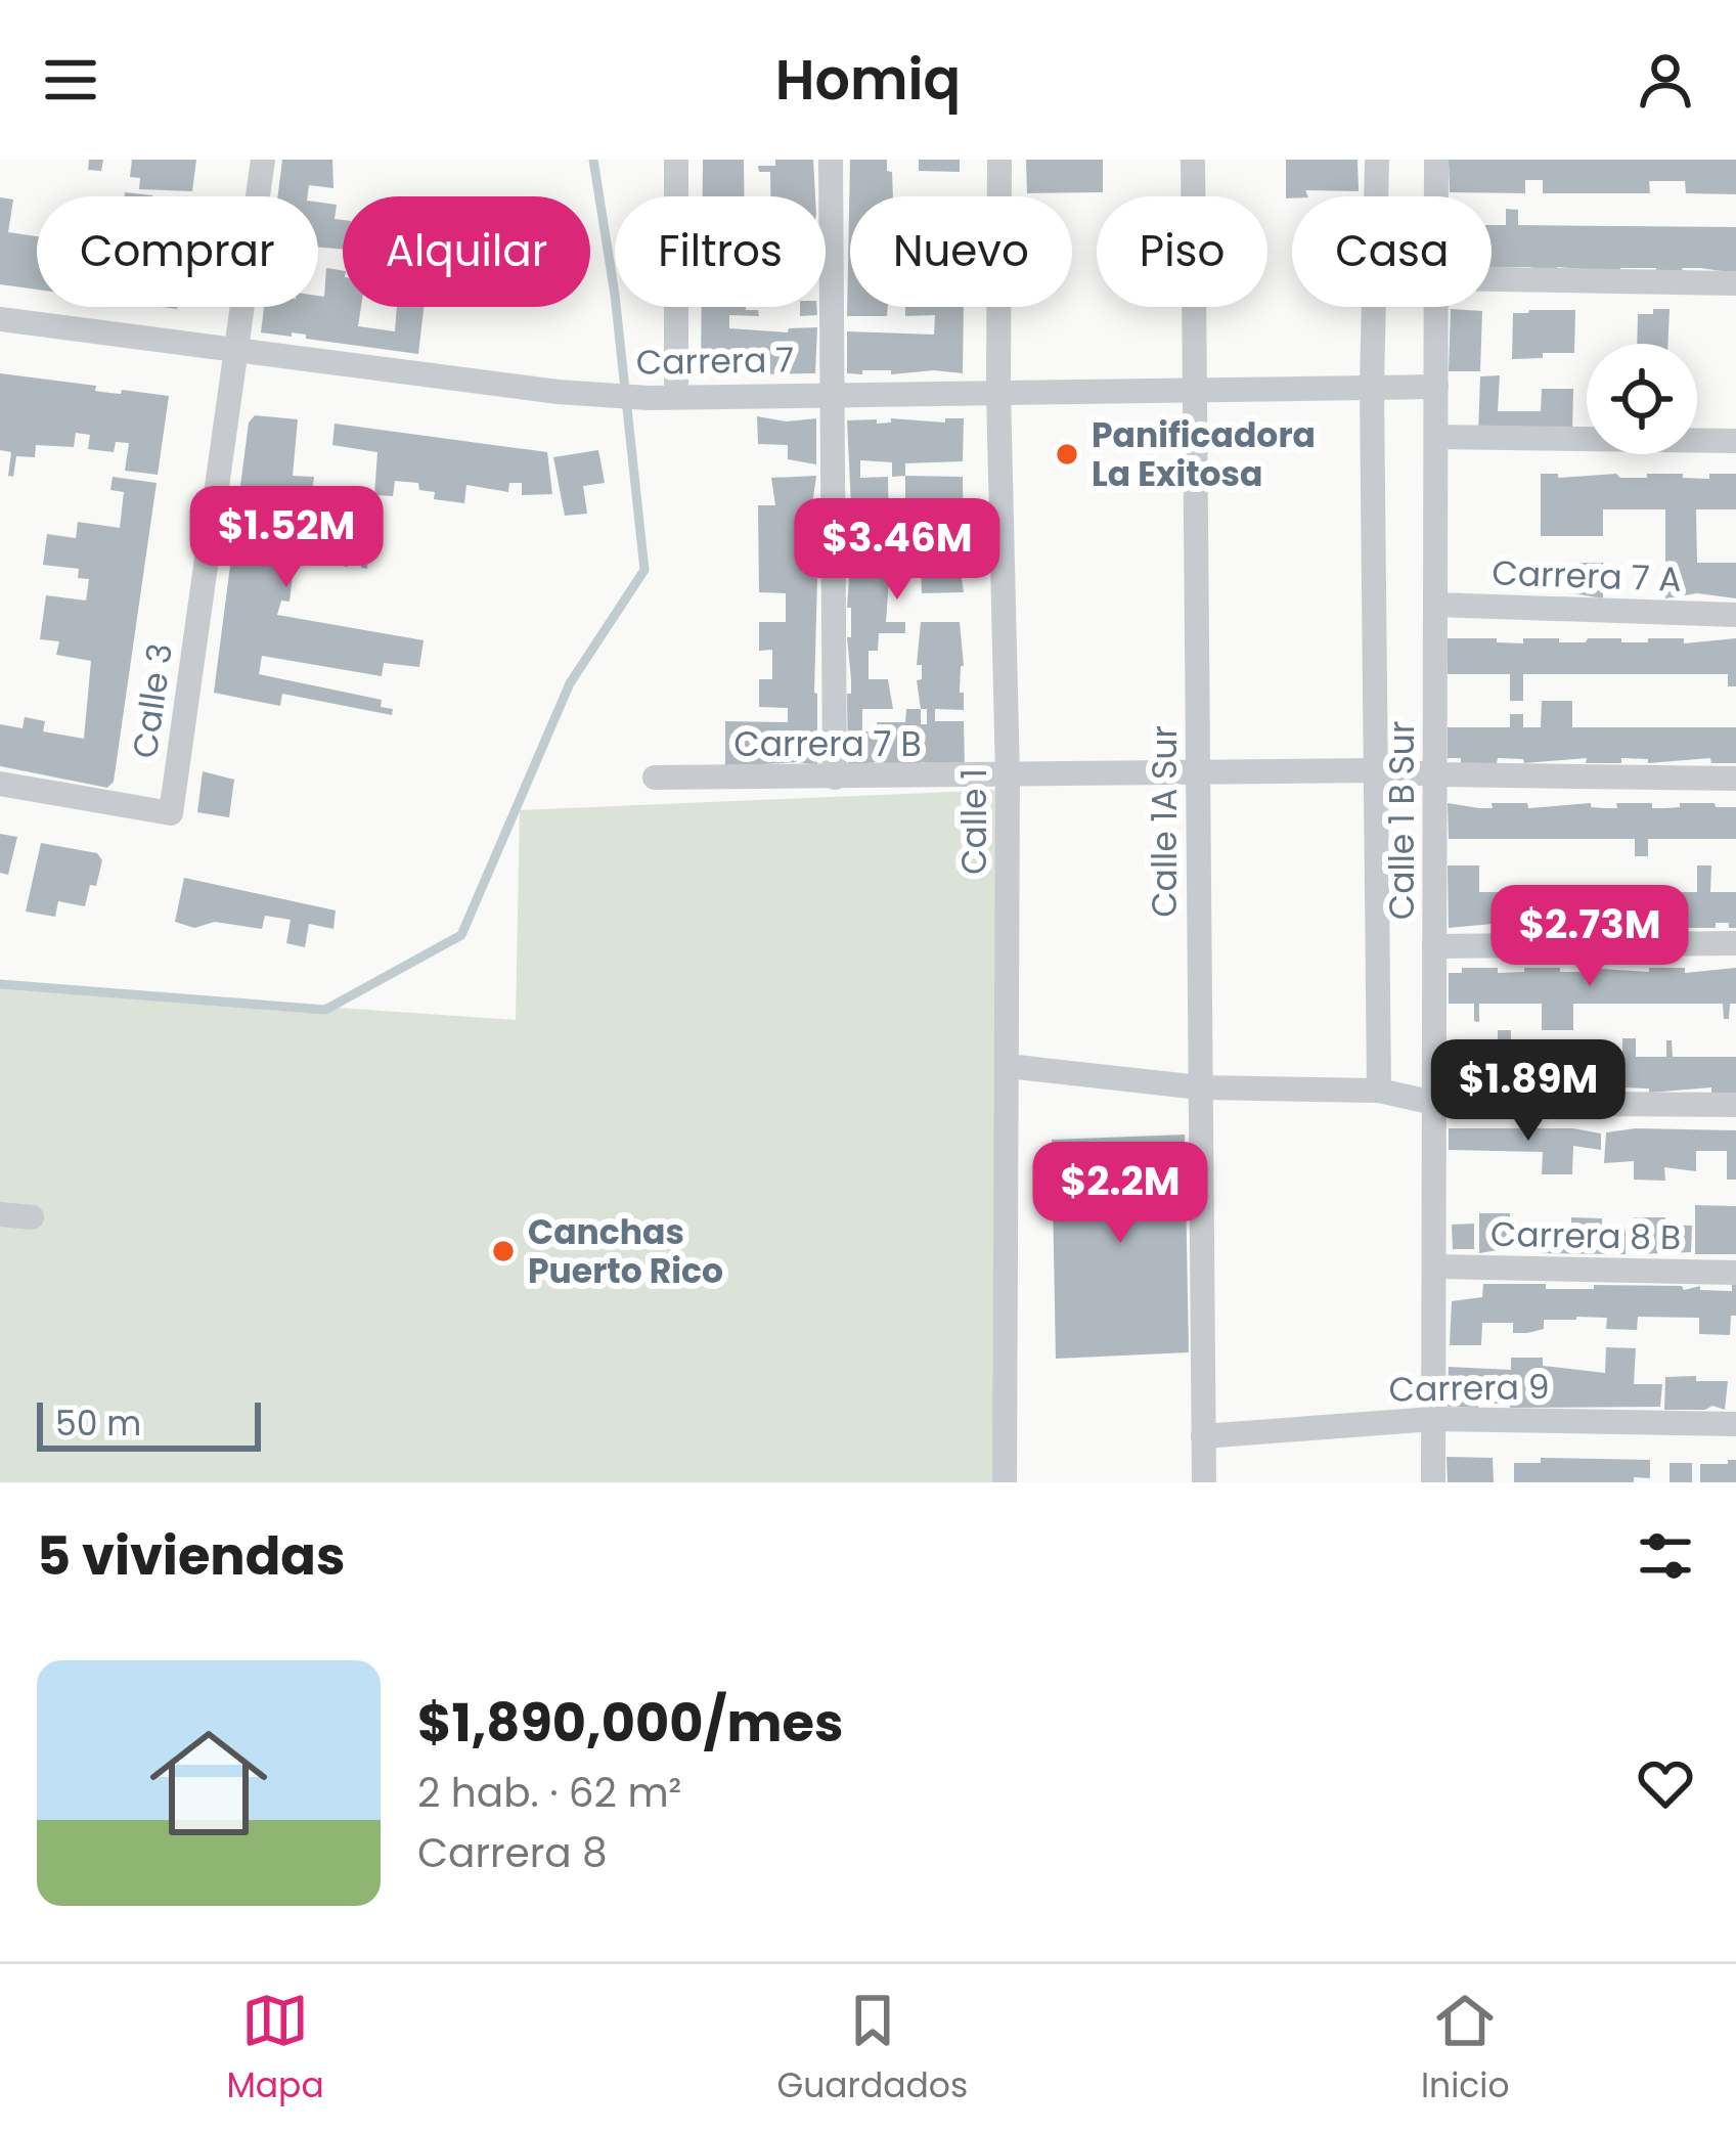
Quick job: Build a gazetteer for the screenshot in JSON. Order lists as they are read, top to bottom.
{
  "streets": {
    "street": [
      "Carrera 7",
      "Carrera 7 A",
      "Calle 3",
      "Carrera 7 B",
      "Calle 1 B Sur",
      "Calle 1",
      "Calle 1A Sur",
      "Carrera 8 B",
      "Carrera 9"
    ]
  },
  "crossings": [
    ["Carrera 7", "Calle 3"],
    ["Carrera 7", "Calle 1 B Sur"],
    ["Carrera 7", "Calle 1"],
    ["Carrera 7", "Calle 1A Sur"],
    ["Carrera 7 A", "Calle 1 B Sur"],
    ["Carrera 7 B", "Calle 1 B Sur"],
    ["Carrera 7 B", "Calle 1"],
    ["Carrera 7 B", "Calle 1A Sur"],
    ["Calle 1 B Sur", "Carrera 8 B"],
    ["Calle 1 B Sur", "Carrera 9"],
    ["Calle 1A Sur", "Carrera 9"]
  ],
  "places": ["Panificadora La Exitosa", "Canchas Puerto Rico"],
  "scale_bar": "50 m",
  "page": {
    "header": "Homiq",
    "chip": [
      "Comprar",
      "Alquilar",
      "Filtros",
      "Nuevo",
      "Piso",
      "Casa"
    ],
    "price": [
      "$1.52M",
      "$3.46M",
      "$2.73M",
      "$1.89M",
      "$2.2M"
    ],
    "scale": "50 m",
    "heading": "5 viviendas",
    "list": [
      {
        "name": "$1,890,000/mes",
        "note": "2 hab. · 62 m² · Carrera 8"
      }
    ],
    "tabs": ["Mapa", "Guardados", "Inicio"]
  }
}
